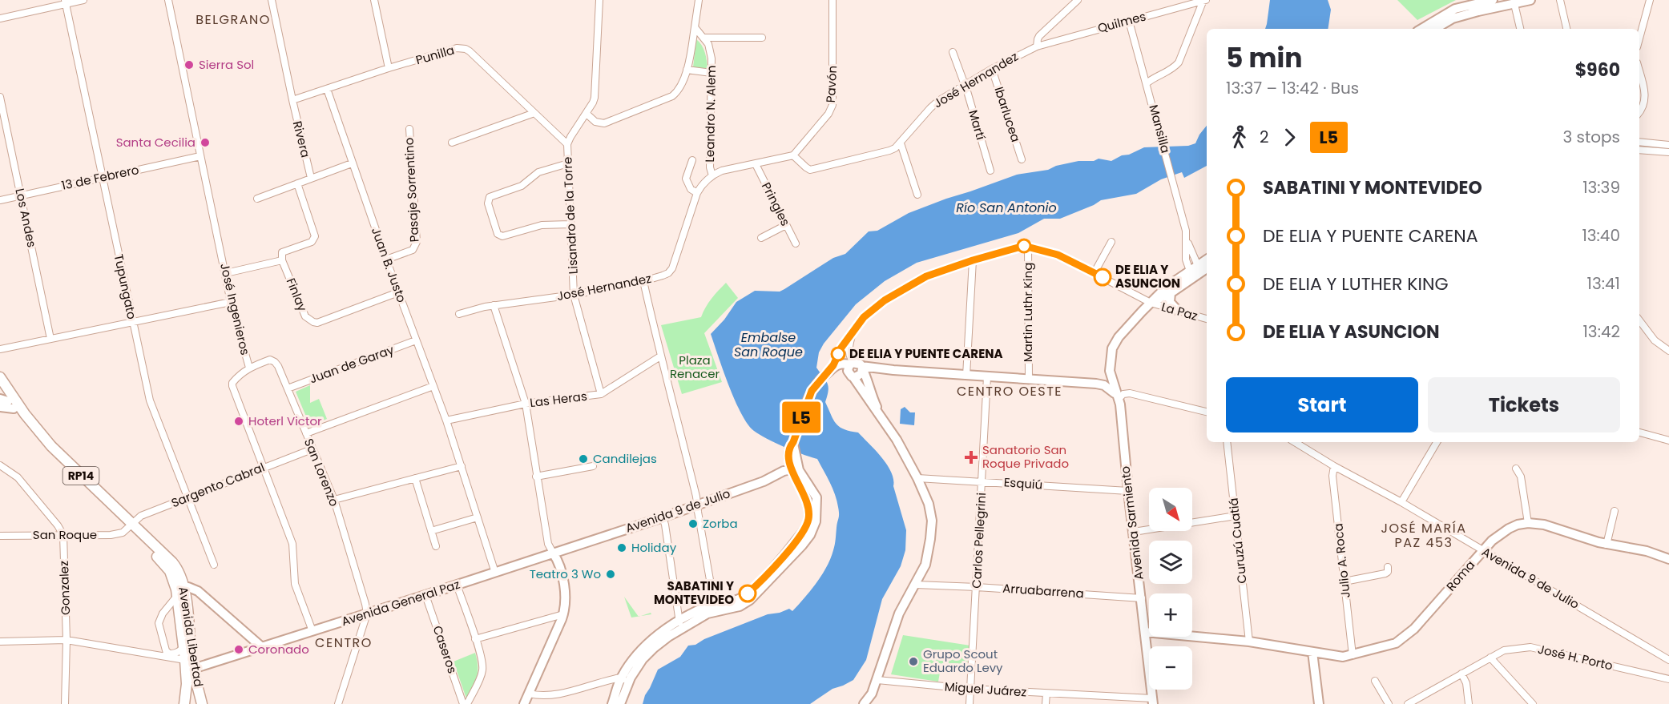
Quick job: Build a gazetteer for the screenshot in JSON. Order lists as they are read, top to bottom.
{
  "streets": {
    "main road": [
      "RP14",
      "Avenida 9 de Julio",
      "Avenida Sarmiento",
      "Roma",
      "Avenida General Paz",
      "Avenida Libertad"
    ],
    "street": [
      "Quilmes",
      "Punilla",
      "José Hernandez",
      "Pavón",
      "Leandro N. Alem",
      "Ibarlucea",
      "Martí",
      "Mansilla",
      "Rivera",
      "13 de Febrero",
      "Pasaje Sorrentino",
      "Pringles",
      "Lisandro de la Torre",
      "Los Andes",
      "Juan B. Justo",
      "Tupungato",
      "Finlay",
      "José Ingenieros",
      "La Paz",
      "Martin Luthr King",
      "Juan de Garay",
      "Las Heras",
      "San Lorenzo",
      "Esquiú",
      "Sargento Cabral",
      "San Roque",
      "Carlos Pellegrini",
      "Curuzú Cuatiá",
      "Julio A. Roca",
      "Gonzalez",
      "Arruabarrena",
      "Caseros",
      "José H. Porto",
      "Miguel Juárez"
    ]
  },
  "crossings": [
    ["Quilmes", "José Hernandez"],
    ["Quilmes", "Mansilla"],
    ["Punilla", "Lisandro de la Torre"],
    ["Punilla", "Juan B. Justo"],
    ["José Hernandez", "Pavón"],
    ["José Hernandez", "Leandro N. Alem"],
    ["José Hernandez", "Ibarlucea"],
    ["José Hernandez", "Martí"],
    ["José Hernandez", "Lisandro de la Torre"],
    ["13 de Febrero", "Los Andes"],
    ["13 de Febrero", "Tupungato"],
    ["13 de Febrero", "José Ingenieros"],
    ["Pasaje Sorrentino", "Juan B. Justo"],
    ["Lisandro de la Torre", "Las Heras"],
    ["Juan B. Justo", "Finlay"],
    ["Juan B. Justo", "Juan de Garay"],
    ["Juan B. Justo", "Las Heras"],
    ["Juan B. Justo", "Avenida General Paz"],
    ["Tupungato", "Sargento Cabral"],
    ["José Ingenieros", "San Lorenzo"],
    ["José Ingenieros", "Sargento Cabral"],
    ["José Ingenieros", "Avenida General Paz"],
    ["La Paz", "Martin Luthr King"],
    ["Juan de Garay", "San Lorenzo"],
    ["San Lorenzo", "Sargento Cabral"],
    ["San Lorenzo", "Avenida General Paz"],
    ["RP14", "Sargento Cabral"],
    ["RP14", "San Roque"],
    ["RP14", "Avenida Libertad"],
    ["Esquiú", "Avenida Sarmiento"],
    ["Esquiú", "Carlos Pellegrini"],
    ["Sargento Cabral", "San Roque"],
    ["Avenida 9 de Julio", "Julio A. Roca"],
    ["Avenida 9 de Julio", "Roma"],
    ["Avenida 9 de Julio", "Avenida General Paz"],
    ["Avenida Sarmiento", "Roma"],
    ["Avenida Sarmiento", "Arruabarrena"],
    ["Avenida Sarmiento", "Miguel Juárez"],
    ["San Roque", "Gonzalez"],
    ["Carlos Pellegrini", "Arruabarrena"],
    ["Carlos Pellegrini", "Miguel Juárez"],
    ["Curuzú Cuatiá", "Roma"],
    ["Julio A. Roca", "Roma"],
    ["Avenida General Paz", "Avenida Libertad"],
    ["Avenida General Paz", "Caseros"]
  ],
  "districts": [
    "BELGRANO",
    "CENTRO OESTE",
    "JOSÉ MARÍA PAZ 453",
    "CENTRO"
  ],
  "water": ["Río San Antonio", "Embalse San Roque"],
  "parks": ["Plaza Renacer"],
  "places": {
    "other": [
      "Sierra Sol",
      "Santa Cecilia",
      "DE ELIA Y ASUNCION",
      "DE ELIA Y PUENTE CARENA",
      "Hoterl Victor",
      "Candilejas",
      "Zorba",
      "Holiday",
      "Teatro 3 Wo",
      "SABATINI Y MONTEVIDEO",
      "Coronado",
      "Grupo Scout Eduardo Levy"
    ],
    "health": ["Sanatorio San Roque Privado"]
  },
  "lines": ["bus line L5"],
  "north": "bottom right",
  "page": {
    "on_map": "L5",
    "heading": ["5 min", "13:37 – 13:42 · Bus", "$960"],
    "legs": ["2", "L5", "3 stops"],
    "list": [
      {
        "name": "SABATINI Y MONTEVIDEO",
        "value": "13:39"
      },
      {
        "name": "DE ELIA Y PUENTE CARENA",
        "value": "13:40"
      },
      {
        "name": "DE ELIA Y LUTHER KING",
        "value": "13:41"
      },
      {
        "name": "DE ELIA Y ASUNCION",
        "value": "13:42"
      }
    ],
    "buttons": ["Start", "Tickets"],
    "map_buttons": ["+", "−"]
  }
}
